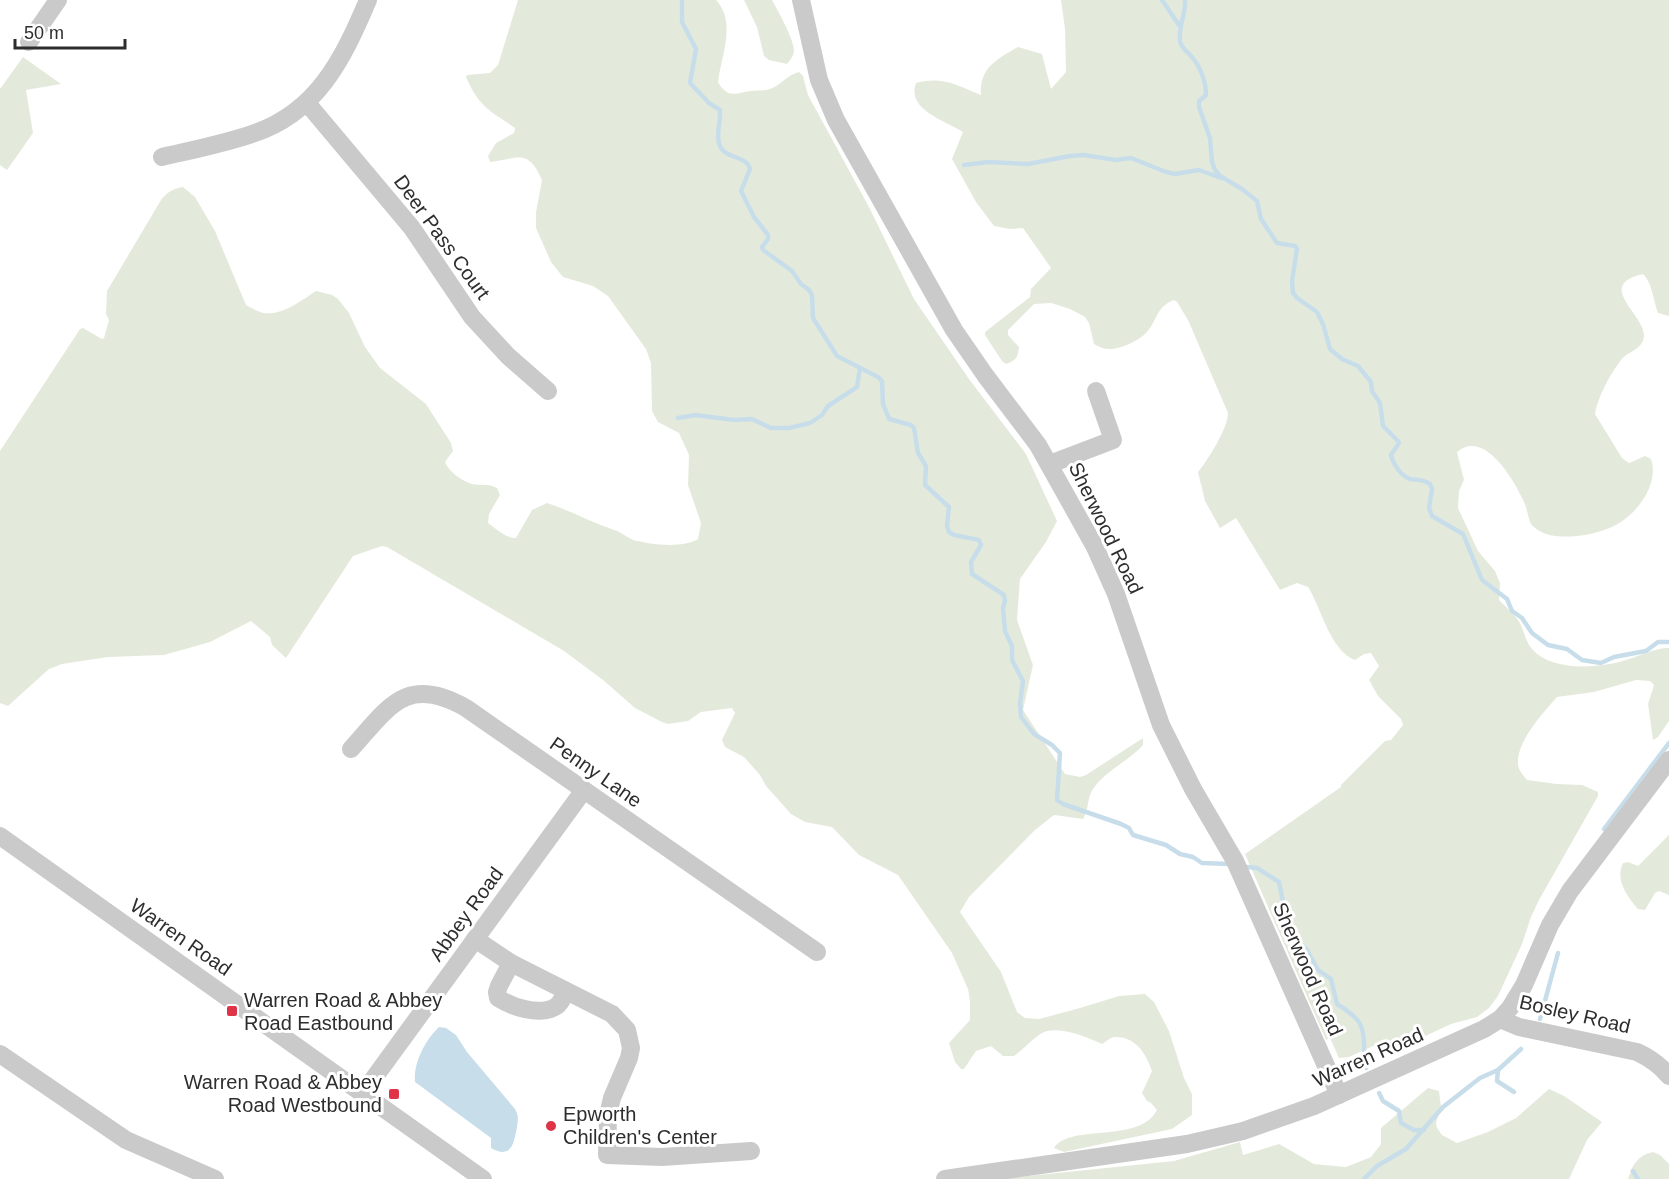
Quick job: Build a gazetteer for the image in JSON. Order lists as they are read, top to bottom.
{
  "streets": {
    "street": [
      "Deer Pass Court",
      "Sherwood Road",
      "Penny Lane",
      "Abbey Road",
      "Warren Road",
      "Bosley Road"
    ]
  },
  "crossings": [
    ["Sherwood Road", "Warren Road"],
    ["Penny Lane", "Abbey Road"],
    ["Abbey Road", "Warren Road"],
    ["Warren Road", "Bosley Road"]
  ],
  "places": {
    "transit": ["Warren Road & Abbey Road Eastbound", "Warren Road & Abbey Road Westbound"],
    "other": ["Epworth Children's Center"]
  },
  "scale_bar": "50 m"
}
